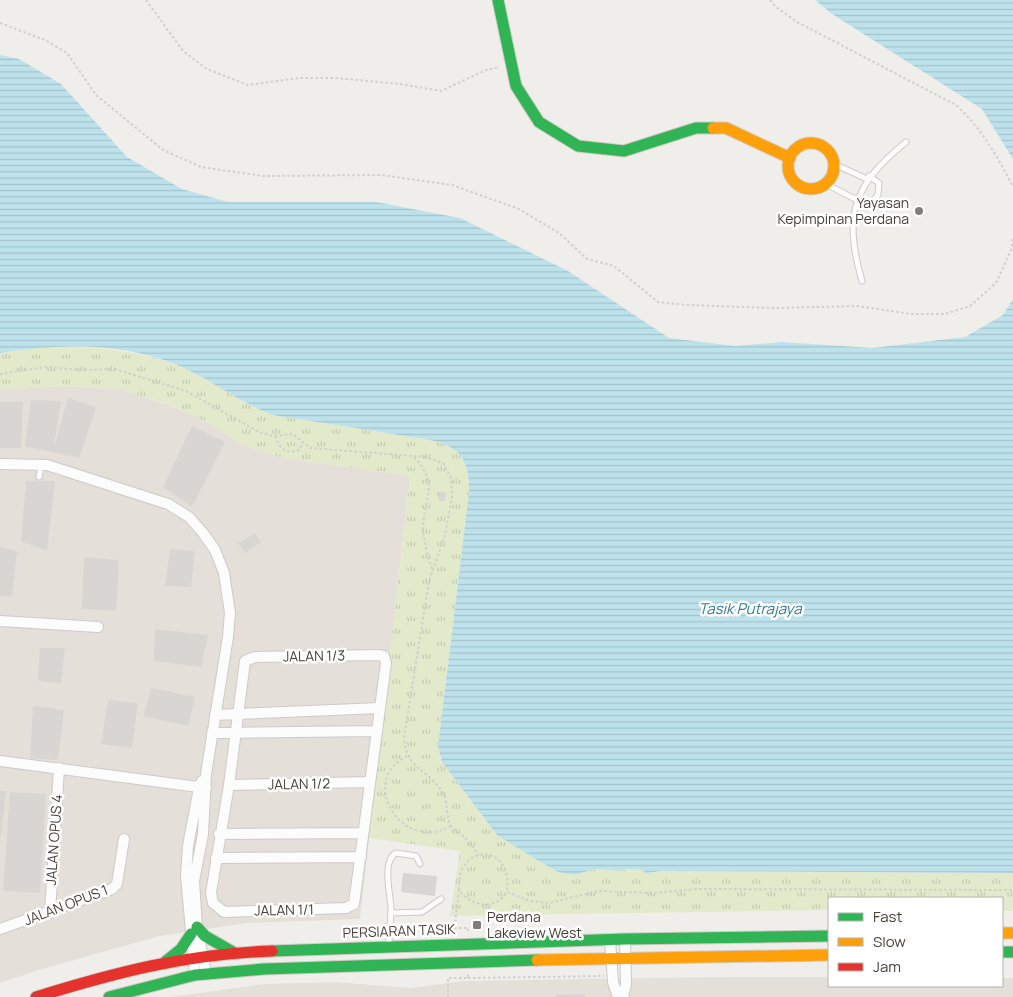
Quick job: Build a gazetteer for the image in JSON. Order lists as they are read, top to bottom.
{
  "streets": {
    "main road": ["PERSIARAN TASIK"],
    "street": [
      "JALAN 1/3",
      "JALAN 1/2",
      "JALAN OPUS 4",
      "JALAN OPUS 1",
      "JALAN 1/1"
    ]
  },
  "crossings": [
    ["JALAN OPUS 4", "JALAN OPUS 1"]
  ],
  "water": ["Tasik Putrajaya"],
  "places": {
    "other": ["Yayasan Kepimpinan Perdana"],
    "transit": ["Perdana Lakeview West"]
  },
  "legend": ["Fast", "Slow", "Jam"]
}
